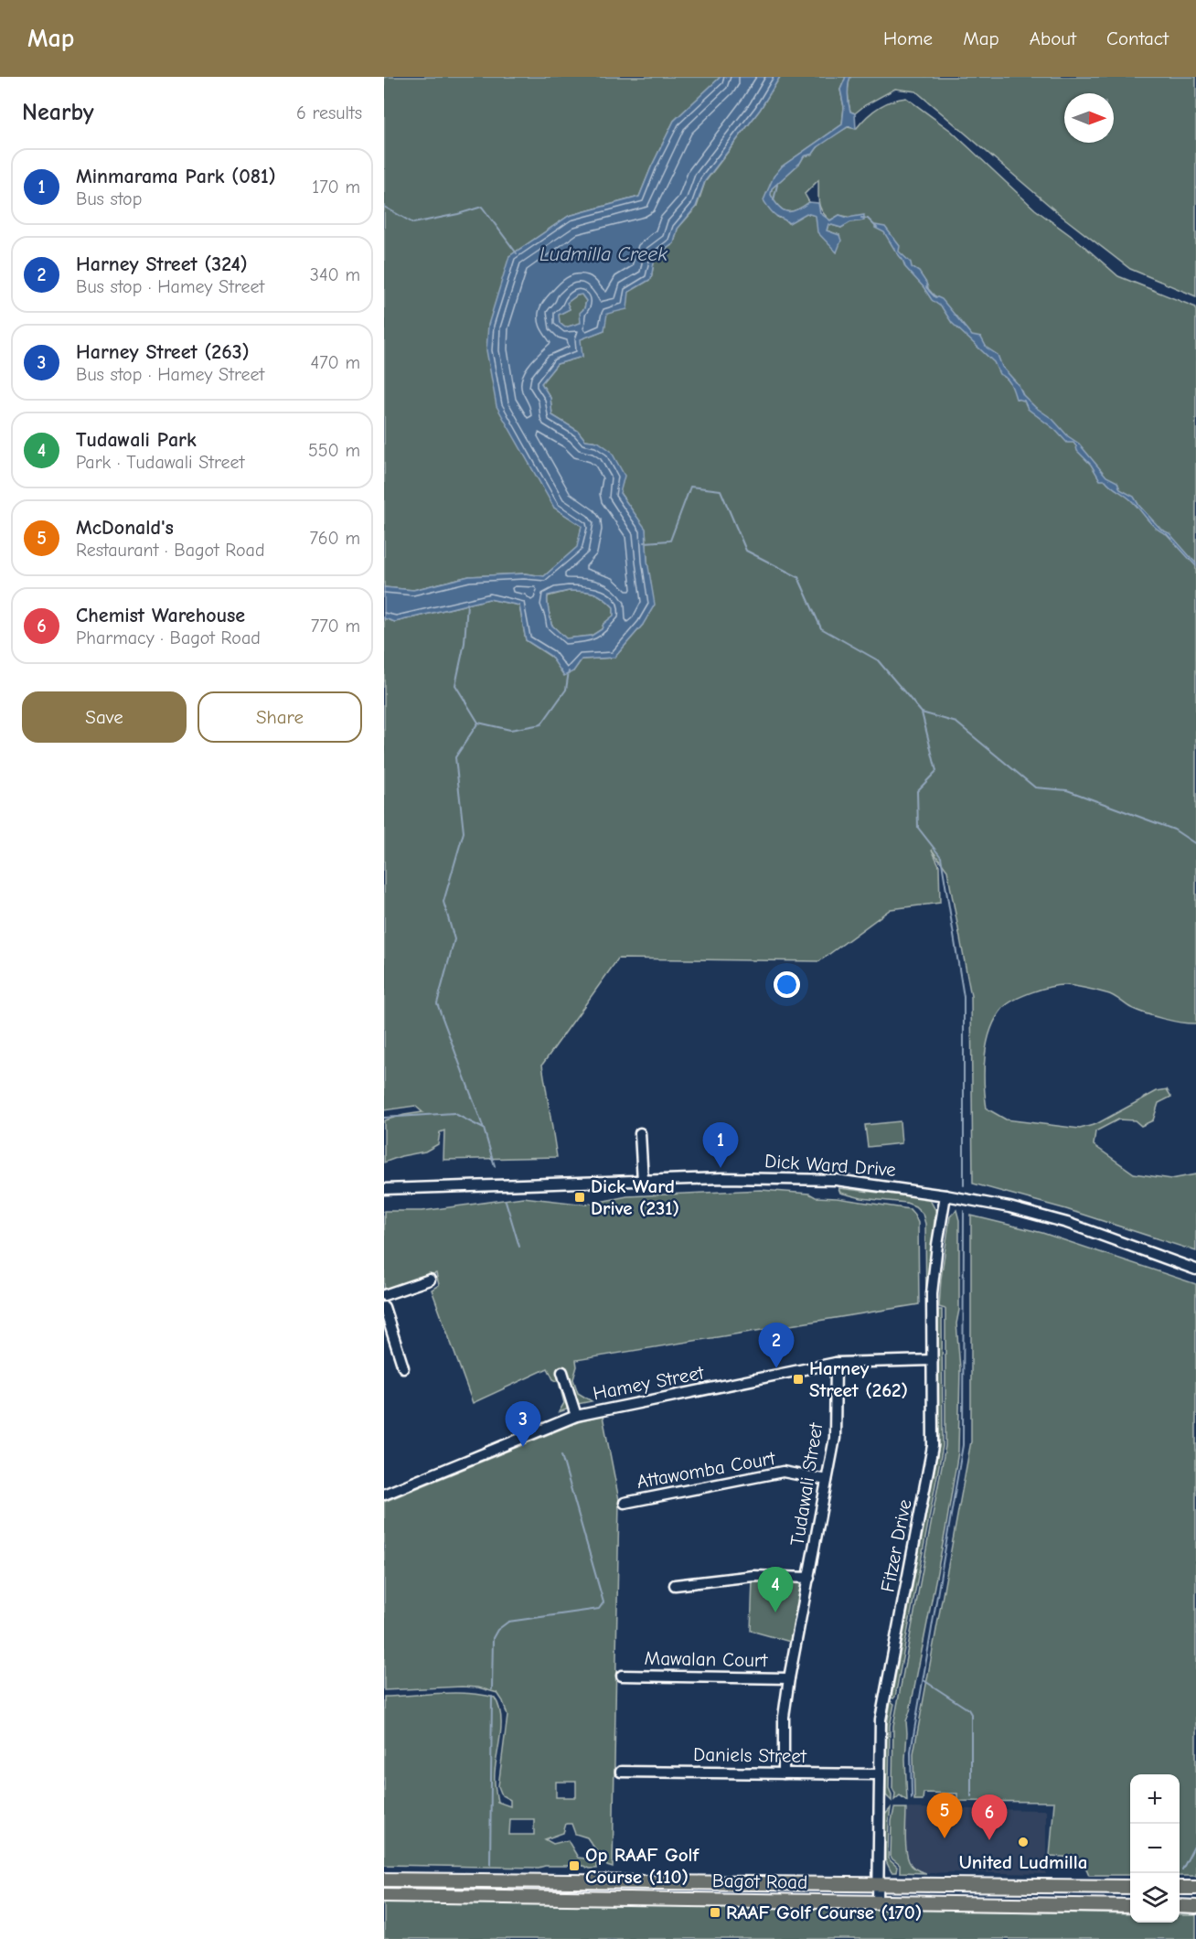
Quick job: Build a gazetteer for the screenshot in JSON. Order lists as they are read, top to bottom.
{
  "streets": {
    "main road": ["Bagot Road"],
    "street": [
      "Dick Ward Drive",
      "Hamey Street",
      "Attawomba Court",
      "Tudawali Street",
      "Fitzer Drive",
      "Mawalan Court",
      "Daniels Street"
    ]
  },
  "crossings": [
    ["Dick Ward Drive", "Fitzer Drive"],
    ["Hamey Street", "Tudawali Street"],
    ["Hamey Street", "Fitzer Drive"],
    ["Attawomba Court", "Tudawali Street"],
    ["Tudawali Street", "Mawalan Court"],
    ["Tudawali Street", "Daniels Street"],
    ["Fitzer Drive", "Daniels Street"],
    ["Fitzer Drive", "Bagot Road"]
  ],
  "water": ["Ludmilla Creek"],
  "places": {
    "transit": [
      "Dick Ward Drive (231)",
      "Harney Street (262)",
      "Op RAAF Golf Course (110)",
      "RAAF Golf Course (170)"
    ],
    "other": ["United Ludmilla"]
  },
  "north": "right",
  "page": {
    "header": "Map",
    "nav": [
      "Home",
      "Map",
      "About",
      "Contact"
    ],
    "heading": ["Nearby", "6 results"],
    "list": [
      {
        "mark": "1",
        "name": "Minmarama Park (081)",
        "note": "Bus stop",
        "value": "170 m"
      },
      {
        "mark": "2",
        "name": "Harney Street (324)",
        "note": "Bus stop · Hamey Street",
        "value": "340 m"
      },
      {
        "mark": "3",
        "name": "Harney Street (263)",
        "note": "Bus stop · Hamey Street",
        "value": "470 m"
      },
      {
        "mark": "4",
        "name": "Tudawali Park",
        "note": "Park · Tudawali Street",
        "value": "550 m"
      },
      {
        "mark": "5",
        "name": "McDonald's",
        "note": "Restaurant · Bagot Road",
        "value": "760 m"
      },
      {
        "mark": "6",
        "name": "Chemist Warehouse",
        "note": "Pharmacy · Bagot Road",
        "value": "770 m"
      }
    ],
    "buttons": ["Save", "Share"],
    "pins": [
      "1",
      "2",
      "3",
      "4",
      "5",
      "6"
    ],
    "map_buttons": ["+", "−"]
  }
}
